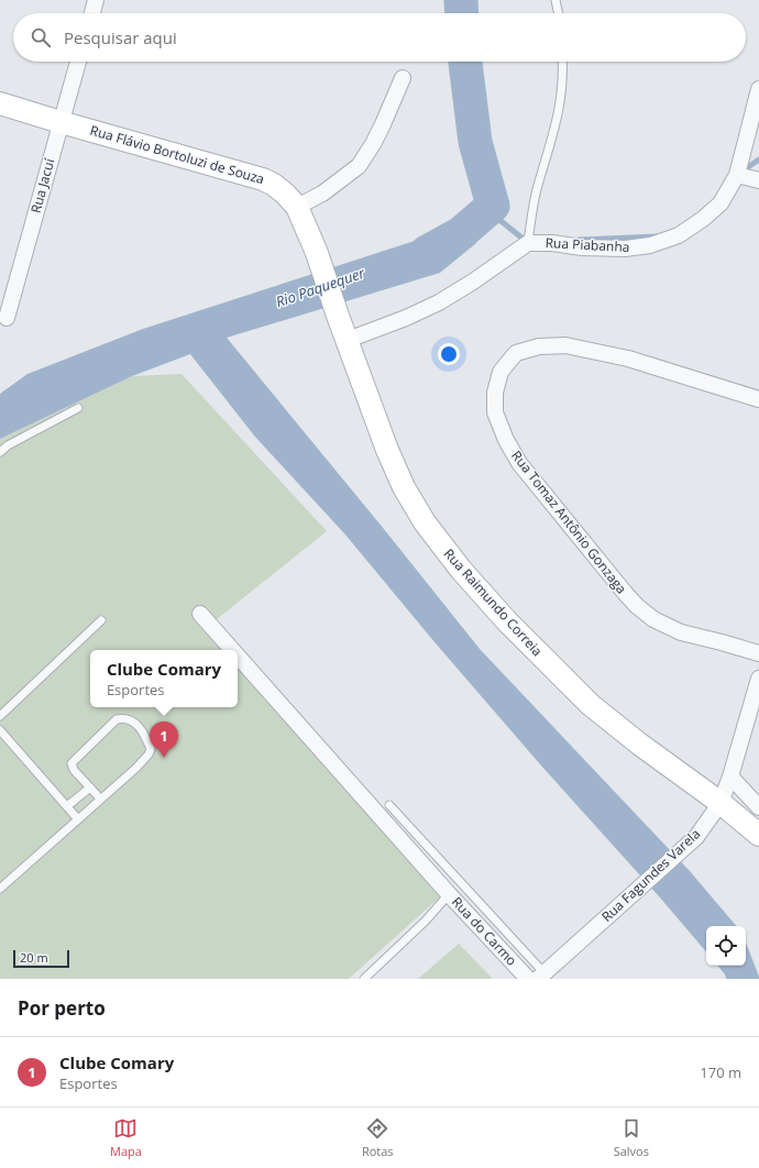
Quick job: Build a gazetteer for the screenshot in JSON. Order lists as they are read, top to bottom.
{
  "streets": {
    "street": [
      "Rua Flávio Bortoluzi de Souza",
      "Rua Jacuí",
      "Rua Piabanha",
      "Rua Tomaz Antônio Gonzaga",
      "Rua Raimundo Correia",
      "Rua Fagundes Varela",
      "Rua do Carmo"
    ]
  },
  "crossings": [
    ["Rua Flávio Bortoluzi de Souza", "Rua Jacuí"],
    ["Rua Flávio Bortoluzi de Souza", "Rua Raimundo Correia"],
    ["Rua Piabanha", "Rua Raimundo Correia"],
    ["Rua Raimundo Correia", "Rua Fagundes Varela"]
  ],
  "water": ["Rio Paquequer"],
  "scale_bar": "20 m",
  "page": {
    "search": "Pesquisar aqui",
    "popup": ["Clube Comary", "Esportes"],
    "pins": "1",
    "scale": "20 m",
    "heading": "Por perto",
    "list": [
      {
        "mark": "1",
        "name": "Clube Comary",
        "note": "Esportes",
        "value": "170 m"
      }
    ],
    "nav": ["Mapa", "Rotas", "Salvos"]
  }
}
